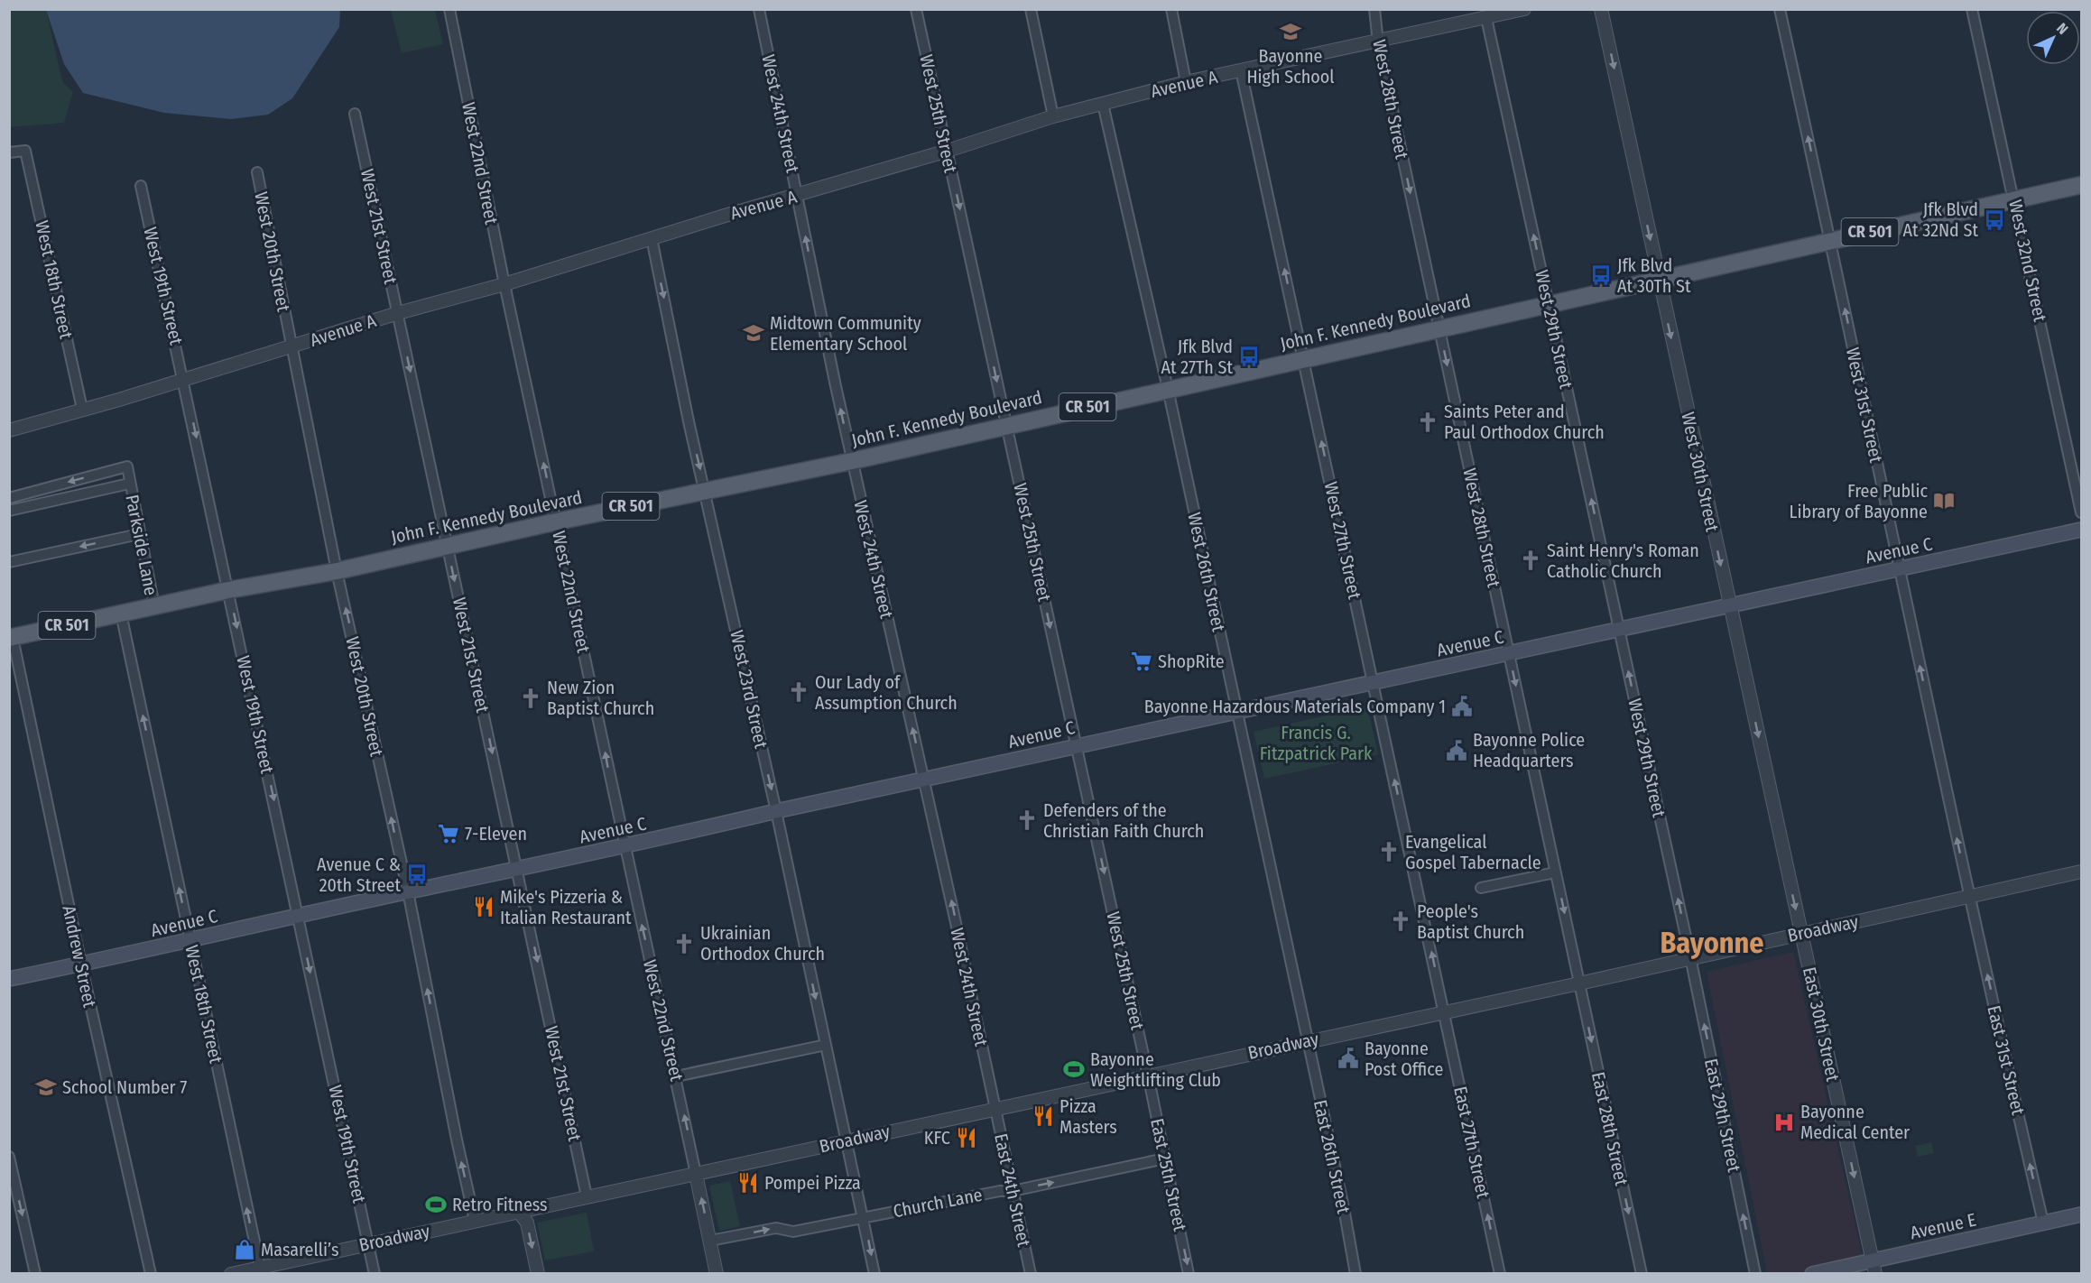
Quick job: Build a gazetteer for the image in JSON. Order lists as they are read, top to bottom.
{
  "streets": {
    "main road": [
      "CR 501",
      "John F. Kennedy Boulevard",
      "Avenue C",
      "Avenue E"
    ],
    "street": [
      "Avenue A",
      "West 28th Street",
      "West 24th Street",
      "West 25th Street",
      "West 22nd Street",
      "West 21st Street",
      "West 20th Street",
      "West 32nd Street",
      "West 18th Street",
      "West 19th Street",
      "West 29th Street",
      "West 31st Street",
      "West 30th Street",
      "West 27th Street",
      "Parkside Lane",
      "West 26th Street",
      "West 23rd Street",
      "Broadway",
      "Andrew Street",
      "East 30th Street",
      "East 31st Street",
      "East 29th Street",
      "East 28th Street",
      "East 27th Street",
      "East 26th Street",
      "East 25th Street",
      "East 24th Street",
      "Church Lane"
    ]
  },
  "crossings": [
    ["Avenue A", "West 28th Street"],
    ["Avenue A", "West 24th Street"],
    ["Avenue A", "West 25th Street"],
    ["Avenue A", "West 22nd Street"],
    ["Avenue A", "West 21st Street"],
    ["Avenue A", "West 20th Street"],
    ["Avenue A", "West 18th Street"],
    ["Avenue A", "West 19th Street"],
    ["Avenue A", "West 29th Street"],
    ["Avenue A", "West 27th Street"],
    ["Avenue A", "West 26th Street"],
    ["Avenue A", "West 23rd Street"],
    ["West 28th Street", "John F. Kennedy Boulevard"],
    ["West 28th Street", "Avenue C"],
    ["West 28th Street", "Broadway"],
    ["West 28th Street", "East 28th Street"],
    ["West 24th Street", "John F. Kennedy Boulevard"],
    ["West 24th Street", "Avenue C"],
    ["West 24th Street", "Broadway"],
    ["West 24th Street", "East 24th Street"],
    ["West 25th Street", "John F. Kennedy Boulevard"],
    ["West 25th Street", "Avenue C"],
    ["West 25th Street", "Broadway"],
    ["West 25th Street", "East 25th Street"],
    ["West 22nd Street", "John F. Kennedy Boulevard"],
    ["West 22nd Street", "Avenue C"],
    ["West 22nd Street", "Broadway"],
    ["West 21st Street", "John F. Kennedy Boulevard"],
    ["West 21st Street", "Avenue C"],
    ["West 21st Street", "Broadway"],
    ["West 20th Street", "John F. Kennedy Boulevard"],
    ["West 20th Street", "Avenue C"],
    ["West 20th Street", "Broadway"],
    ["West 32nd Street", "John F. Kennedy Boulevard"],
    ["West 18th Street", "John F. Kennedy Boulevard"],
    ["West 18th Street", "Avenue C"],
    ["West 18th Street", "Broadway"],
    ["West 19th Street", "John F. Kennedy Boulevard"],
    ["West 19th Street", "Avenue C"],
    ["West 19th Street", "Broadway"],
    ["John F. Kennedy Boulevard", "West 29th Street"],
    ["John F. Kennedy Boulevard", "West 31st Street"],
    ["John F. Kennedy Boulevard", "West 30th Street"],
    ["John F. Kennedy Boulevard", "West 27th Street"],
    ["John F. Kennedy Boulevard", "Parkside Lane"],
    ["John F. Kennedy Boulevard", "West 26th Street"],
    ["John F. Kennedy Boulevard", "West 23rd Street"],
    ["John F. Kennedy Boulevard", "Andrew Street"],
    ["West 29th Street", "Avenue C"],
    ["West 29th Street", "Broadway"],
    ["West 29th Street", "East 29th Street"],
    ["West 31st Street", "Avenue C"],
    ["West 31st Street", "Broadway"],
    ["West 31st Street", "East 31st Street"],
    ["West 30th Street", "Avenue C"],
    ["West 30th Street", "Broadway"],
    ["West 30th Street", "East 30th Street"],
    ["West 27th Street", "Avenue C"],
    ["West 27th Street", "Broadway"],
    ["West 27th Street", "East 27th Street"],
    ["Avenue C", "West 26th Street"],
    ["Avenue C", "West 23rd Street"],
    ["Avenue C", "Andrew Street"],
    ["West 26th Street", "Broadway"],
    ["West 26th Street", "East 26th Street"],
    ["West 23rd Street", "Broadway"],
    ["West 23rd Street", "Church Lane"],
    ["Broadway", "East 30th Street"],
    ["Broadway", "East 31st Street"],
    ["Broadway", "East 29th Street"],
    ["Broadway", "East 28th Street"],
    ["Broadway", "East 27th Street"],
    ["Broadway", "East 26th Street"],
    ["Broadway", "East 25th Street"],
    ["Broadway", "East 24th Street"],
    ["East 30th Street", "Avenue E"],
    ["East 31st Street", "Avenue E"],
    ["East 25th Street", "Church Lane"],
    ["East 24th Street", "Church Lane"]
  ],
  "one_way": [
    "West 28th Street",
    "West 24th Street",
    "West 25th Street",
    "West 22nd Street",
    "West 21st Street",
    "West 20th Street",
    "West 18th Street",
    "West 19th Street",
    "West 29th Street",
    "West 31st Street",
    "West 30th Street",
    "West 27th Street",
    "West 23rd Street",
    "East 30th Street",
    "East 31st Street",
    "East 29th Street",
    "East 28th Street",
    "East 27th Street",
    "East 25th Street",
    "Church Lane"
  ],
  "districts": ["Bayonne"],
  "parks": ["Francis G. Fitzpatrick Park"],
  "places": {
    "school or university": ["Bayonne High School", "Midtown Community Elementary School", "School Number 7"],
    "bus stop": [
      "Jfk Blvd At 32Nd St",
      "Jfk Blvd At 30Th St",
      "Jfk Blvd At 27Th St",
      "Avenue C & 20th Street"
    ],
    "church": [
      "Saints Peter and Paul Orthodox Church",
      "Saint Henry's Roman Catholic Church",
      "Our Lady of Assumption Church",
      "New Zion Baptist Church",
      "Defenders of the Christian Faith Church",
      "Evangelical Gospel Tabernacle",
      "People's Baptist Church",
      "Ukrainian Orthodox Church"
    ],
    "library": ["Free Public Library of Bayonne"],
    "supermarket": ["ShopRite", "7-Eleven"],
    "public building": ["Bayonne Hazardous Materials Company 1", "Bayonne Police Headquarters", "Bayonne Post Office"],
    "restaurant": [
      "Mike's Pizzeria & Italian Restaurant",
      "Pizza Masters",
      "KFC",
      "Pompei Pizza"
    ],
    "sports": ["Bayonne Weightlifting Club", "Retro Fitness"],
    "hospital": ["Bayonne Medical Center"],
    "shop": ["Masarelli’s"]
  },
  "north": "top right"
}
